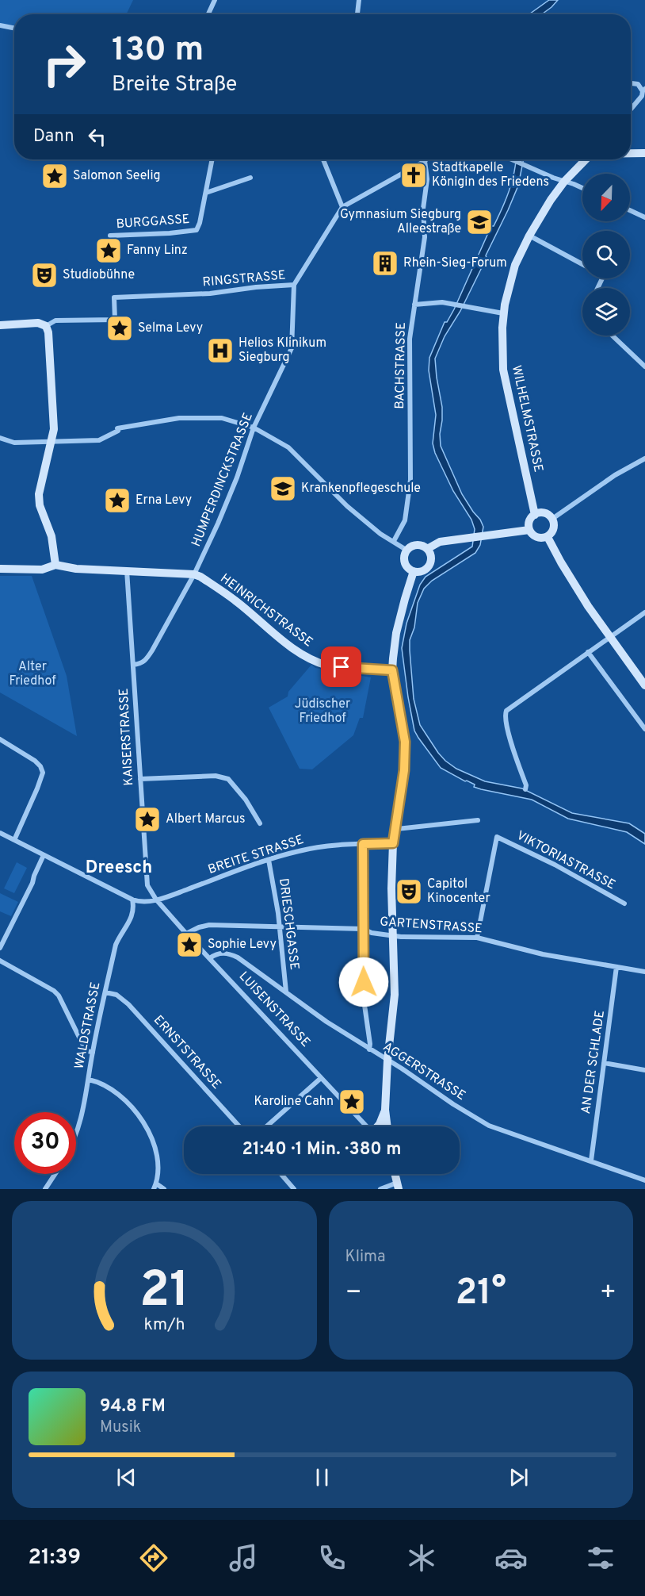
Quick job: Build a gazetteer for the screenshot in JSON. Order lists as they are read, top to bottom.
{
  "streets": {
    "main road": ["WILHELMSTRASSE", "HEINRICHSTRASSE"],
    "street": [
      "BURGGASSE",
      "RINGSTRASSE",
      "BACHSTRASSE",
      "HUMPERDINCKSTRASSE",
      "KAISERSTRASSE",
      "BREITE STRASSE",
      "VIKTORIASTRASSE",
      "DRIESCHGASSE",
      "GARTENSTRASSE",
      "LUISENSTRASSE",
      "WALDSTRASSE",
      "ERNSTSTRASSE",
      "AN DER SCHLADE",
      "AGGERSTRASSE"
    ]
  },
  "crossings": [
    ["RINGSTRASSE", "BACHSTRASSE"],
    ["RINGSTRASSE", "HUMPERDINCKSTRASSE"],
    ["HUMPERDINCKSTRASSE", "HEINRICHSTRASSE"],
    ["HUMPERDINCKSTRASSE", "KAISERSTRASSE"],
    ["HEINRICHSTRASSE", "KAISERSTRASSE"],
    ["KAISERSTRASSE", "BREITE STRASSE"],
    ["KAISERSTRASSE", "LUISENSTRASSE"],
    ["BREITE STRASSE", "DRIESCHGASSE"],
    ["BREITE STRASSE", "LUISENSTRASSE"],
    ["BREITE STRASSE", "WALDSTRASSE"],
    ["VIKTORIASTRASSE", "GARTENSTRASSE"],
    ["DRIESCHGASSE", "GARTENSTRASSE"],
    ["DRIESCHGASSE", "AGGERSTRASSE"],
    ["GARTENSTRASSE", "LUISENSTRASSE"],
    ["GARTENSTRASSE", "AN DER SCHLADE"],
    ["LUISENSTRASSE", "AGGERSTRASSE"],
    ["WALDSTRASSE", "ERNSTSTRASSE"],
    ["AN DER SCHLADE", "AGGERSTRASSE"]
  ],
  "districts": ["Dreesch"],
  "parks": ["Alter Friedhof", "Jüdischer Friedhof"],
  "places": {
    "church": ["Stadtkapelle Königin des Friedens"],
    "place": [
      "Salomon Seelig",
      "Fanny Linz",
      "Selma Levy",
      "Erna Levy",
      "Albert Marcus",
      "Sophie Levy",
      "Karoline Cahn"
    ],
    "school or university": ["Gymnasium Siegburg Alleestraße", "Krankenpflegeschule"],
    "building": ["Rhein-Sieg-Forum"],
    "theatre": ["Studiobühne", "Capitol Kinocenter"],
    "hospital": ["Helios Klinikum Siegburg"]
  },
  "north": "bottom left",
  "page": {
    "turn": ["130 m", "Breite Straße"],
    "then": "Dann",
    "limit": "30",
    "trip": "21:40 · 1 Min. · 380 m",
    "tile": "Klima",
    "heat": ["−", "21°", "+"],
    "song": ["94.8 FM", "Musik"],
    "tabs": "21:39",
    "gauge": ["21", "km/h"]
  }
}
